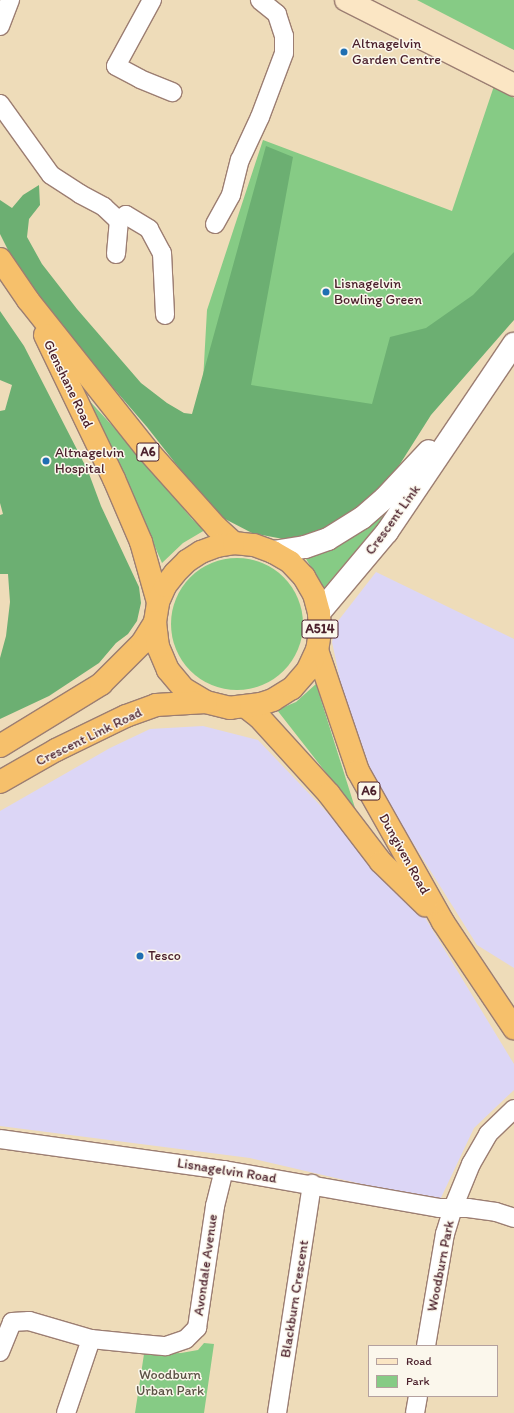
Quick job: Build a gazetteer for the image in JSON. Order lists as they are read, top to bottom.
{
  "streets": {
    "highway": [
      "Glenshane Road",
      "A6",
      "A514",
      "Crescent Link Road",
      "Dungiven Road"
    ],
    "street": [
      "Crescent Link",
      "Lisnagelvin Road",
      "Avondale Avenue",
      "Woodburn Park",
      "Blackburn Crescent"
    ]
  },
  "crossings": [
    ["Glenshane Road", "A514"],
    ["Crescent Link", "A514"],
    ["A514", "Crescent Link Road"],
    ["A514", "Dungiven Road"],
    ["Lisnagelvin Road", "Avondale Avenue"],
    ["Lisnagelvin Road", "Woodburn Park"],
    ["Lisnagelvin Road", "Blackburn Crescent"]
  ],
  "parks": ["Woodburn Urban Park"],
  "places": [
    "Altnagelvin Garden Centre",
    "Lisnagelvin Bowling Green",
    "Altnagelvin Hospital",
    "Tesco"
  ],
  "legend": ["Road", "Park"]
}
